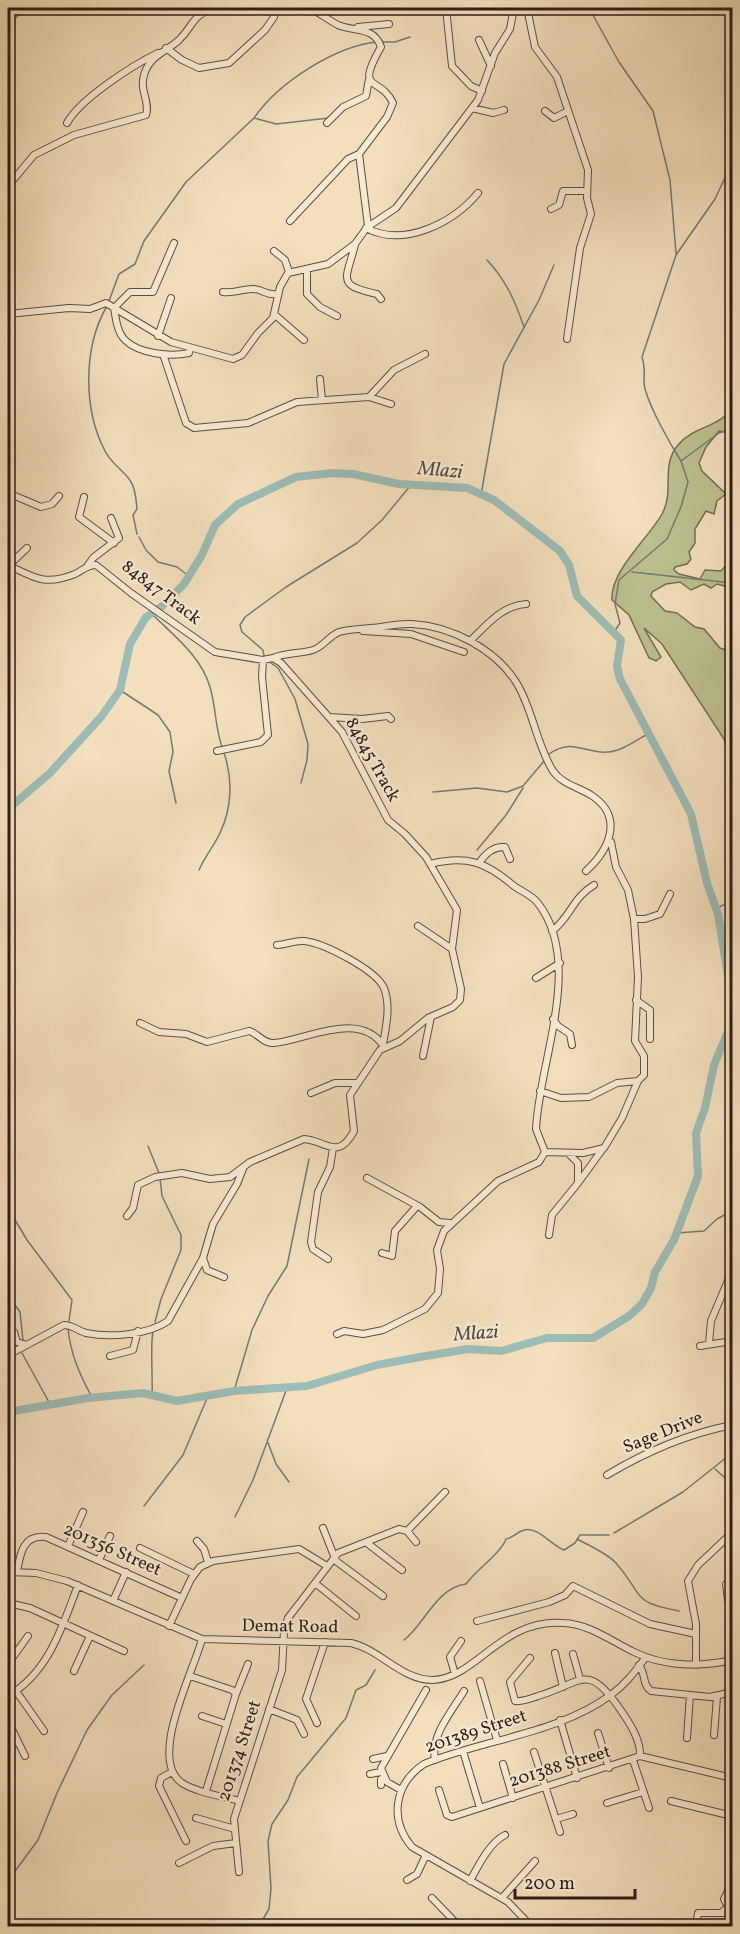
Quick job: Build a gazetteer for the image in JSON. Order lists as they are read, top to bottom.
{
  "streets": {
    "street": [
      "84847 Track",
      "84845 Track",
      "Sage Drive",
      "201356 Street",
      "Demat Road",
      "201389 Street",
      "201374 Street",
      "201388 Street"
    ]
  },
  "crossings": [
    ["201356 Street", "Demat Road"],
    ["Demat Road", "201389 Street"],
    ["Demat Road", "201374 Street"]
  ],
  "water": ["Mlazi"],
  "scale_bar": "200 m"
}
